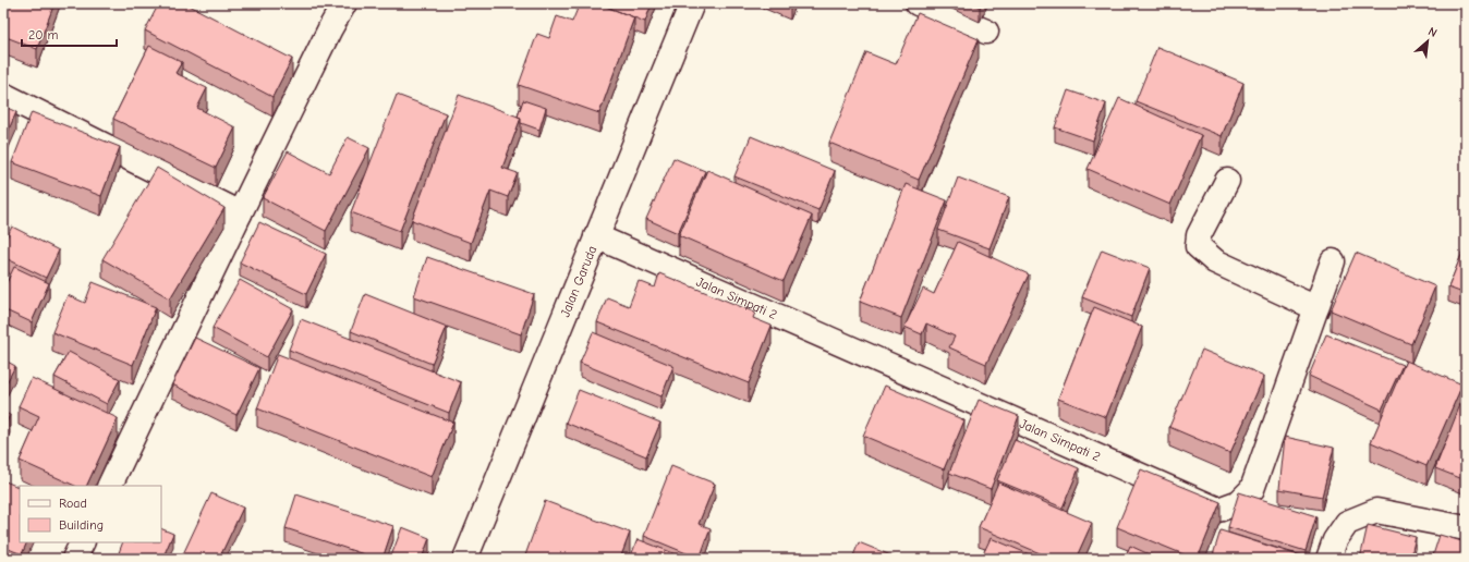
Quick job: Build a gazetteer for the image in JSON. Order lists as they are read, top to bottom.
{
  "streets": {
    "street": ["Jalan Garuda", "Jalan Simpati 2"]
  },
  "crossings": [
    ["Jalan Garuda", "Jalan Simpati 2"]
  ],
  "legend": ["Road", "Building"],
  "scale_bar": "20 m",
  "north": "top right"
}
